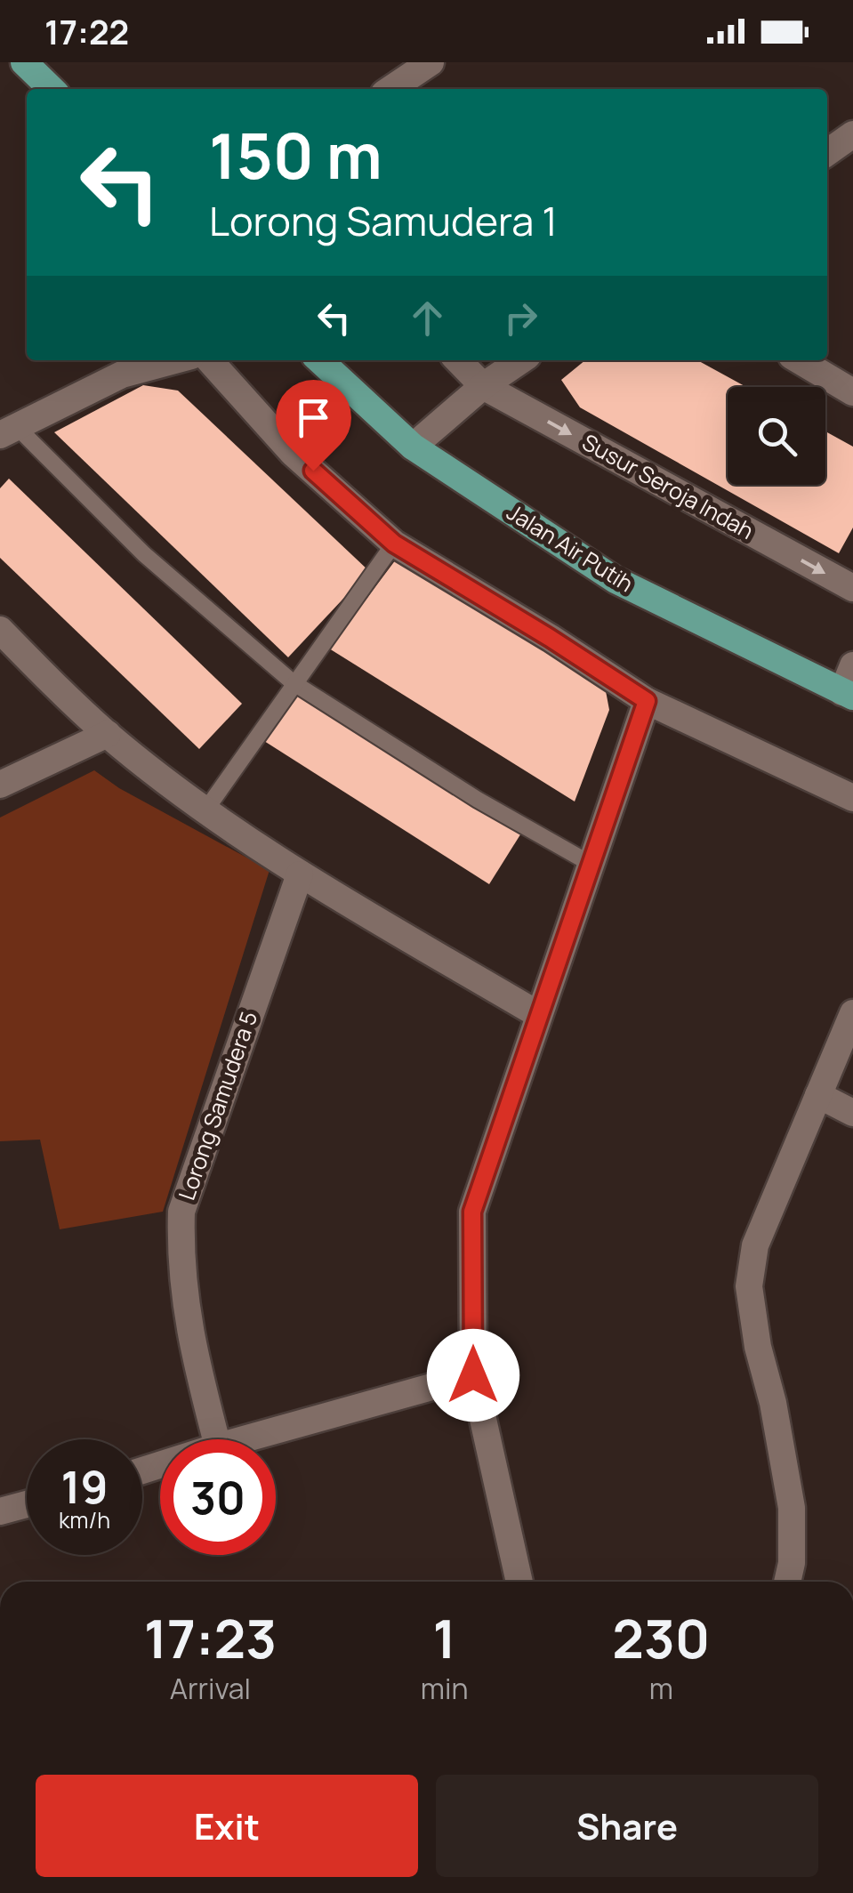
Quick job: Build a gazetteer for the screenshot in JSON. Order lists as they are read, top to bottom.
{
  "streets": {
    "main road": ["Jalan Air Putih"],
    "street": ["Susur Seroja Indah", "Lorong Samudera 5"]
  },
  "page": {
    "status": "17:22",
    "turn": ["150 m", "Lorong Samudera 1"],
    "speed": "19 km/h",
    "limit": "30",
    "eta": [
      "17:23",
      "Arrival",
      "1",
      "min",
      "230",
      "m"
    ],
    "buttons": ["Exit", "Share"]
  }
}
